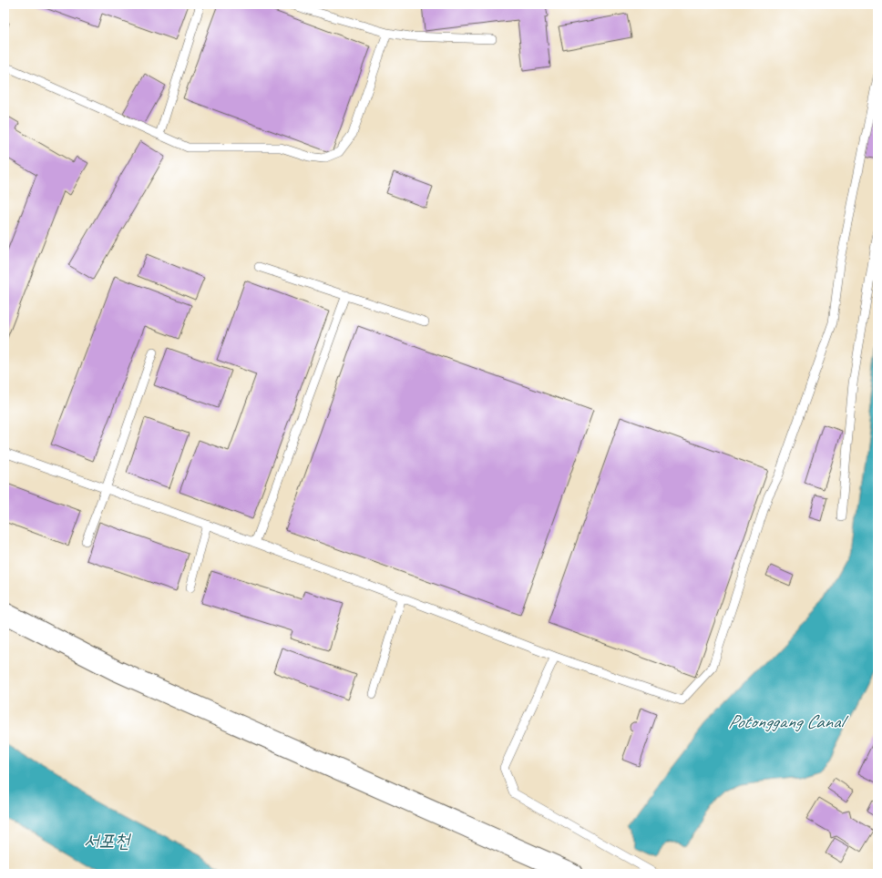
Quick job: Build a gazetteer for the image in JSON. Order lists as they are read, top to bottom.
{
  "water": ["Potonggang Canal", "서포천"]
}
